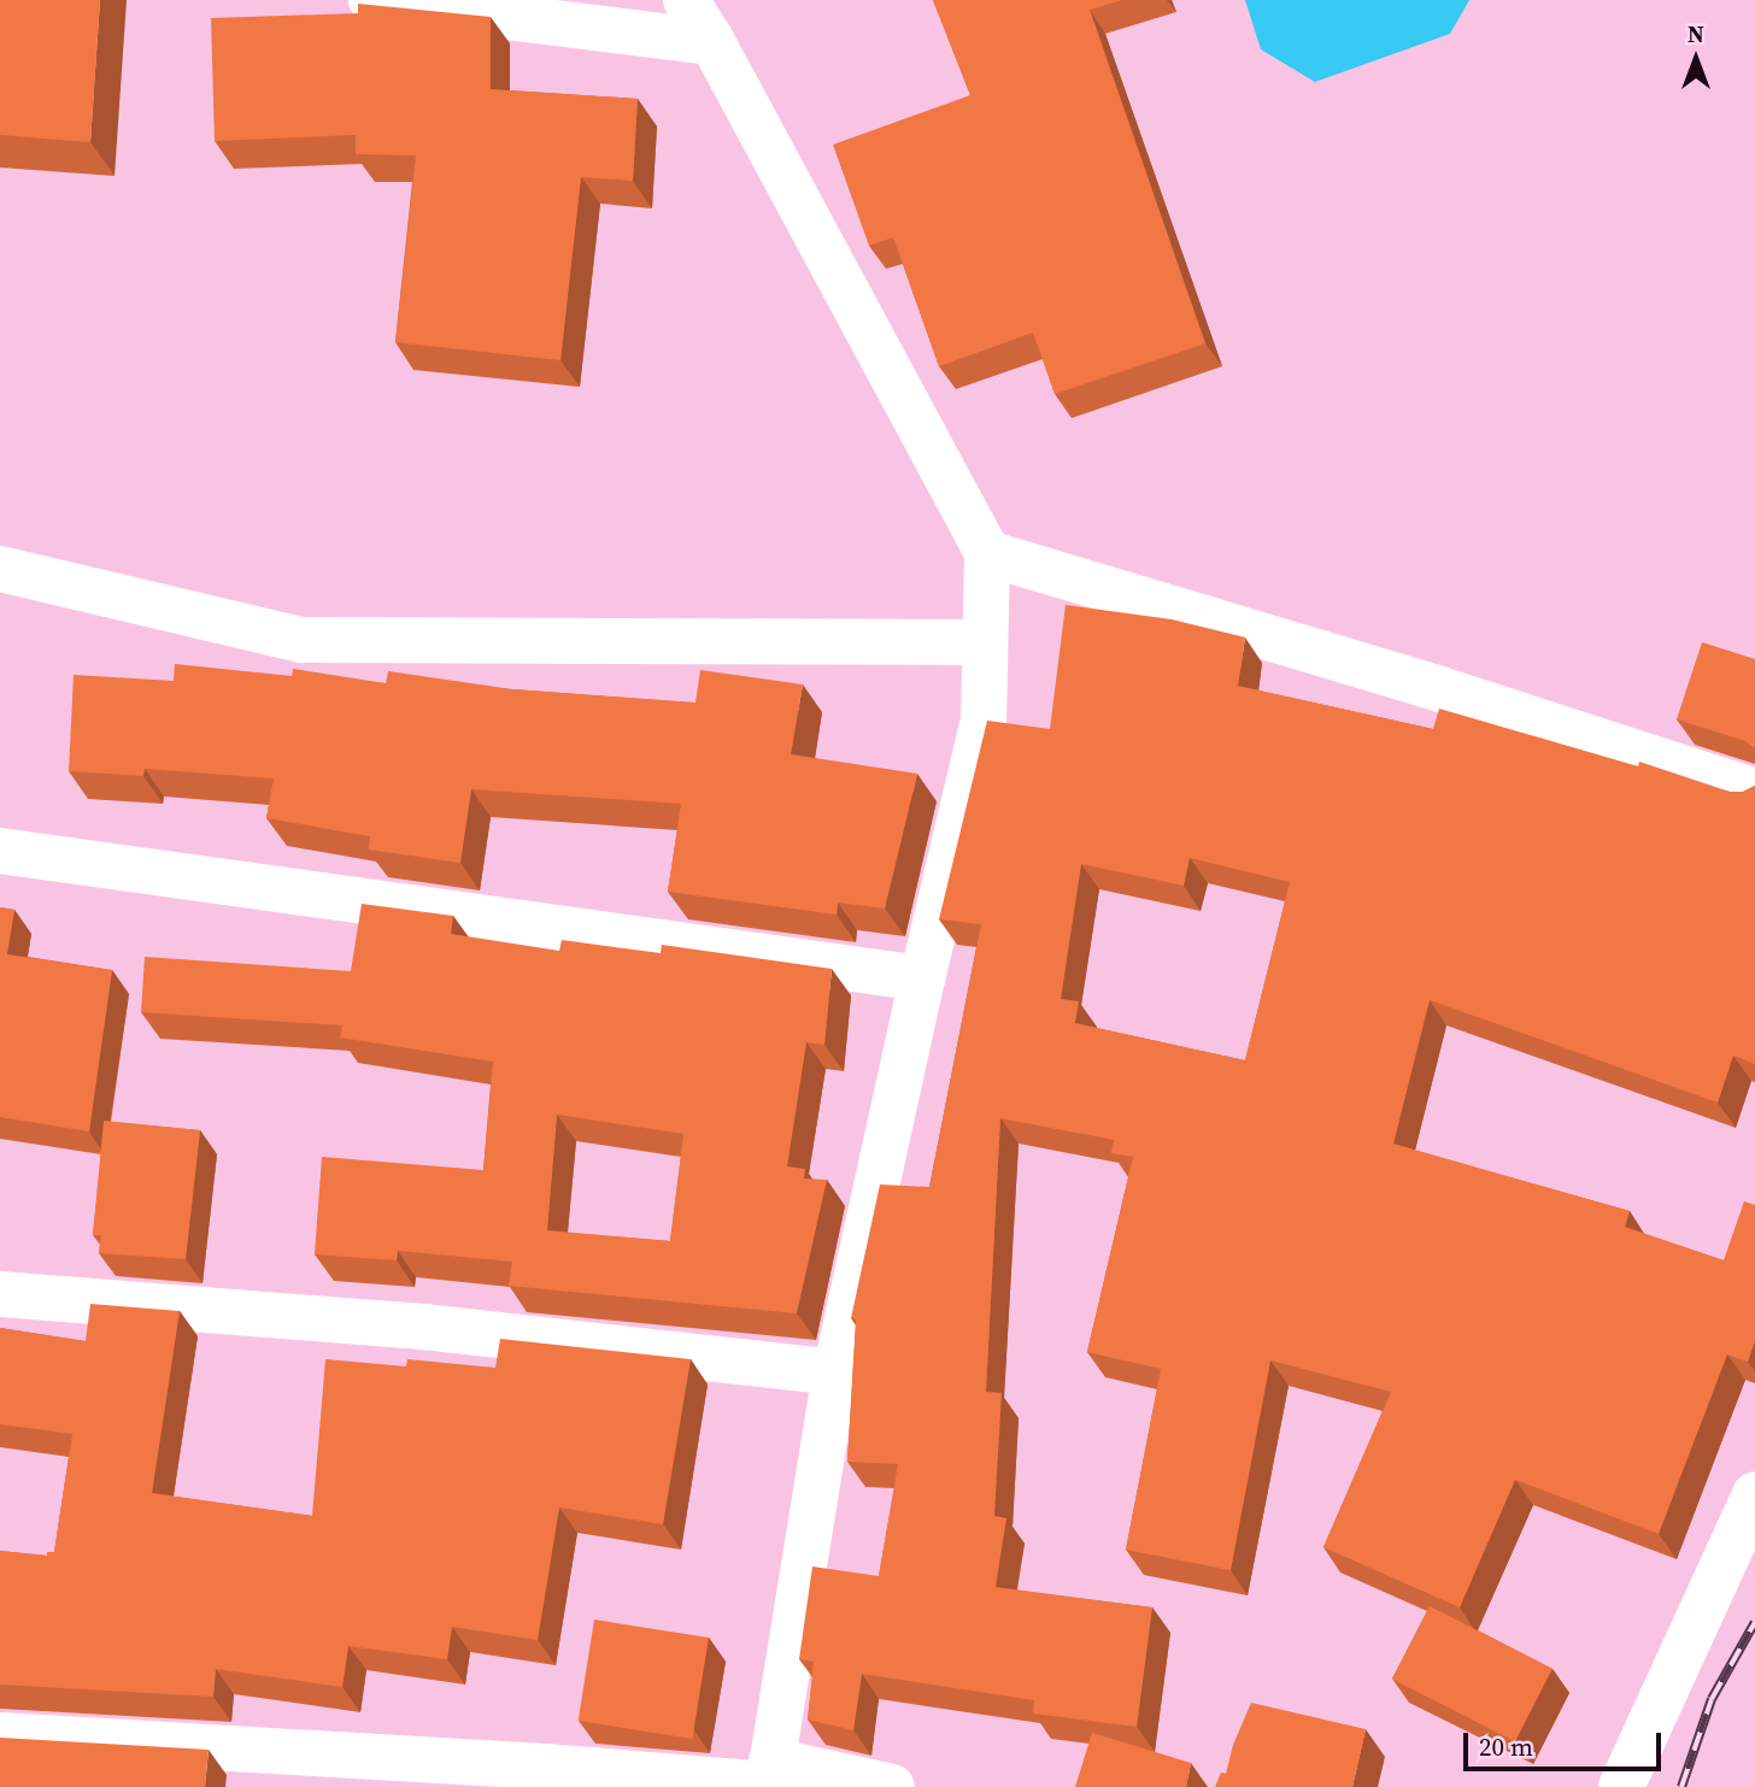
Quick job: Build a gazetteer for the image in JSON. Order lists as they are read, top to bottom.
{
  "scale_bar": "20 m",
  "north": "top"
}
